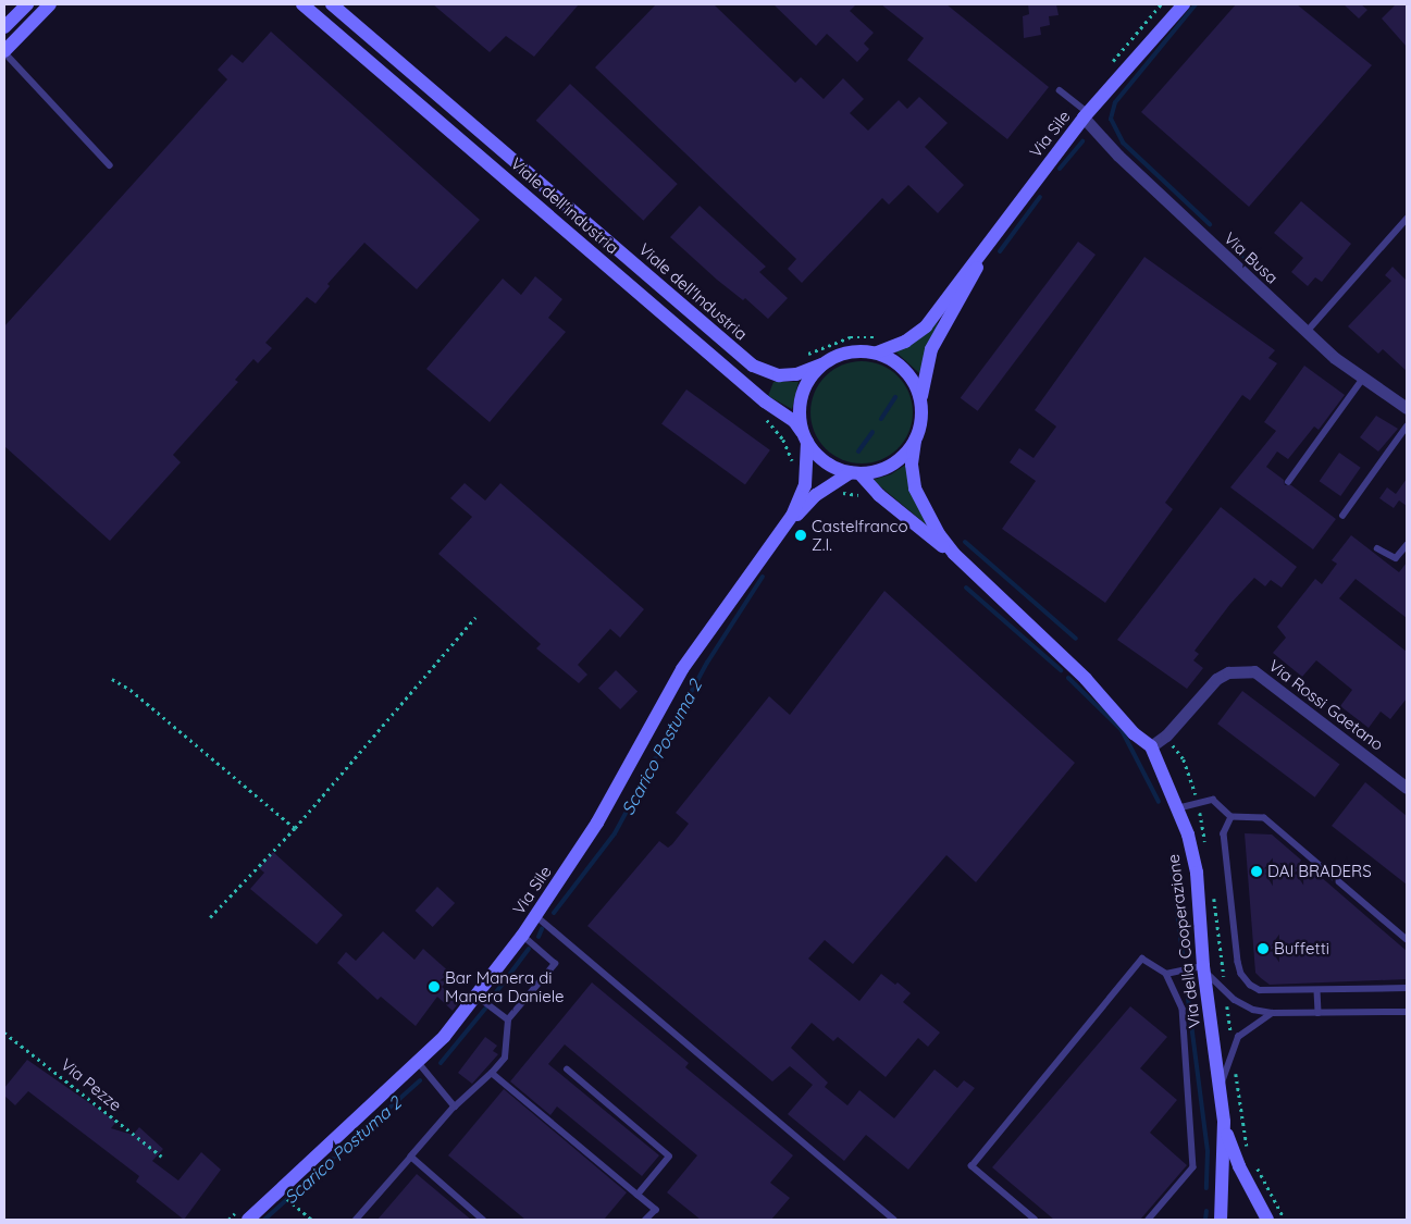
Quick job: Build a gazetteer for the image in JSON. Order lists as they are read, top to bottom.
{
  "streets": {
    "street": [
      "Via Sile",
      "Viale dell'industria",
      "Via Busa",
      "Viale dell'Industria",
      "Via Rossi Gaetano",
      "Via della Cooperazione"
    ],
    "path": ["Via Pezze"]
  },
  "crossings": [
    ["Via Sile", "Viale dell'industria"],
    ["Via Sile", "Via Busa"],
    ["Via Sile", "Viale dell'Industria"],
    ["Via Sile", "Via della Cooperazione"],
    ["Viale dell'industria", "Viale dell'Industria"],
    ["Viale dell'industria", "Via della Cooperazione"],
    ["Viale dell'Industria", "Via della Cooperazione"],
    ["Via Rossi Gaetano", "Via della Cooperazione"]
  ],
  "water": ["Scarico Postuma 2"],
  "places": [
    "Castelfranco Z.I.",
    "DAI BRADERS",
    "Buffetti",
    "Bar Manera di Manera Daniele"
  ]
}
